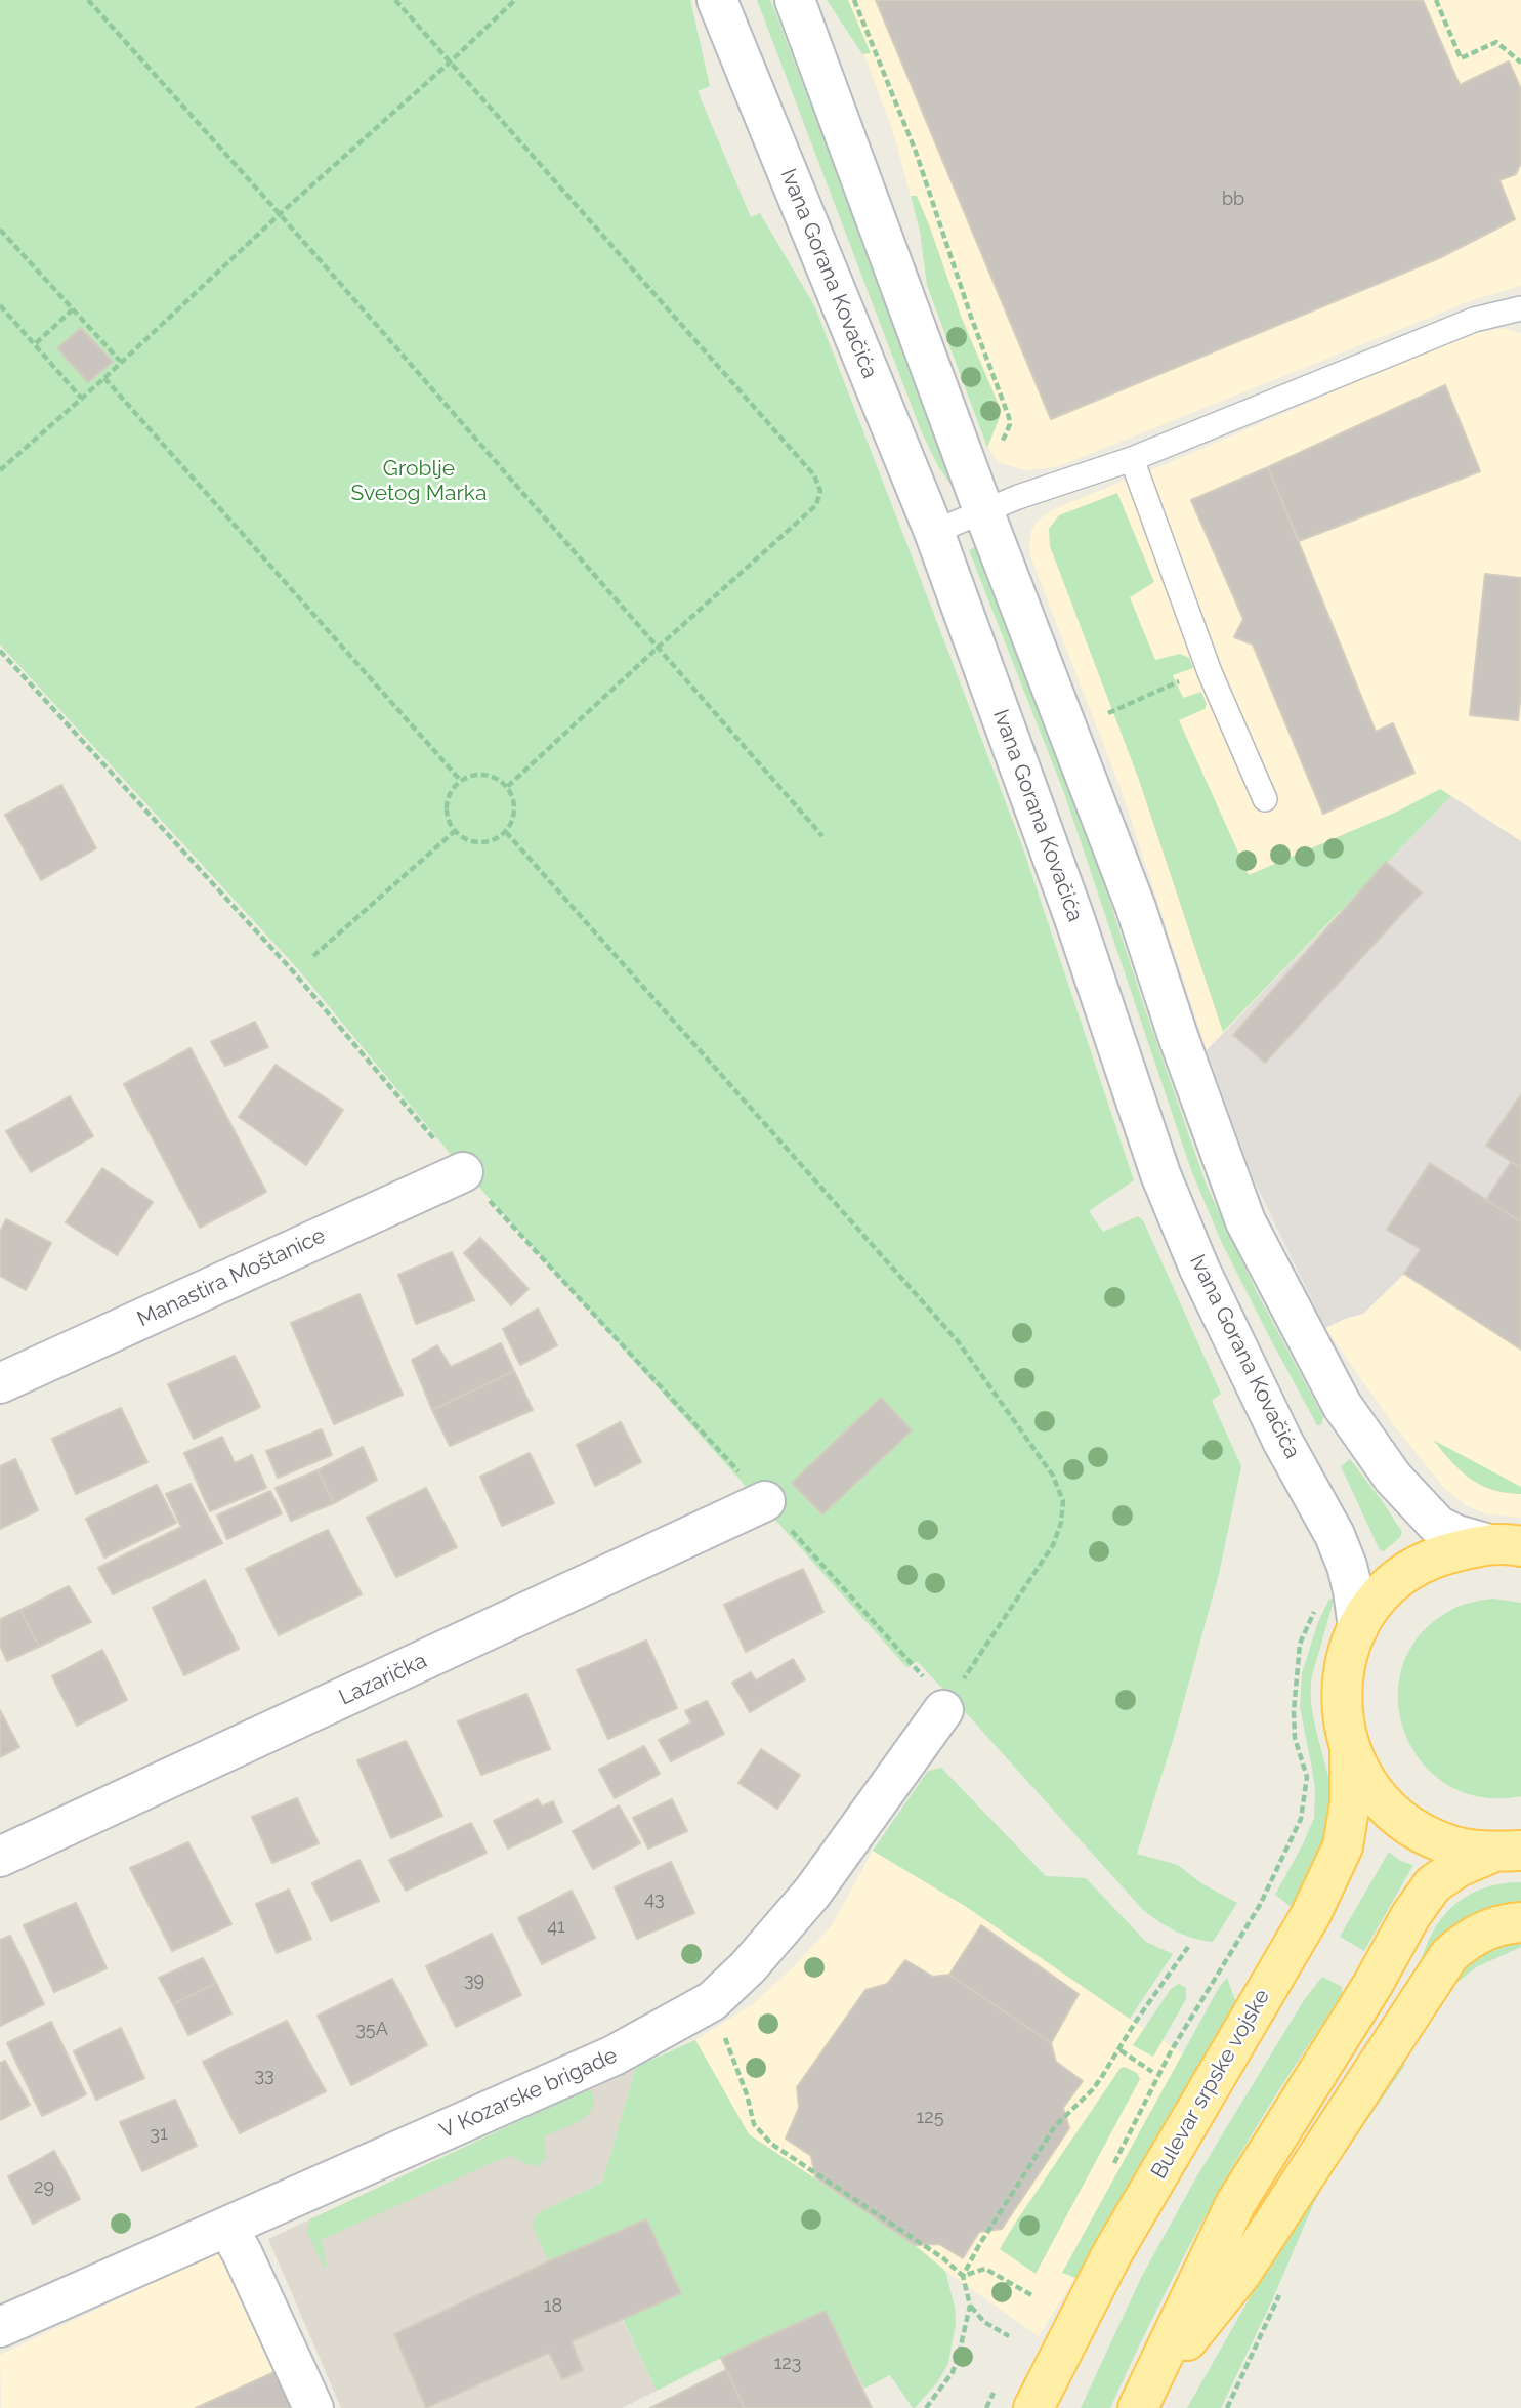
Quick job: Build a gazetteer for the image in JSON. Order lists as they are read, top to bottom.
{
  "streets": {
    "main road": [
      "Ivana Gorana Kovačića",
      "Manastira Moštanice",
      "Lazarička",
      "Bulevar srpske vojske",
      "V Kozarske brigade"
    ]
  },
  "parks": ["Groblje Svetog Marka"],
  "house_numbers": [
    "bb",
    "43",
    "41",
    "39",
    "35A",
    "33",
    "125",
    "31",
    "29",
    "18",
    "123"
  ]
}
